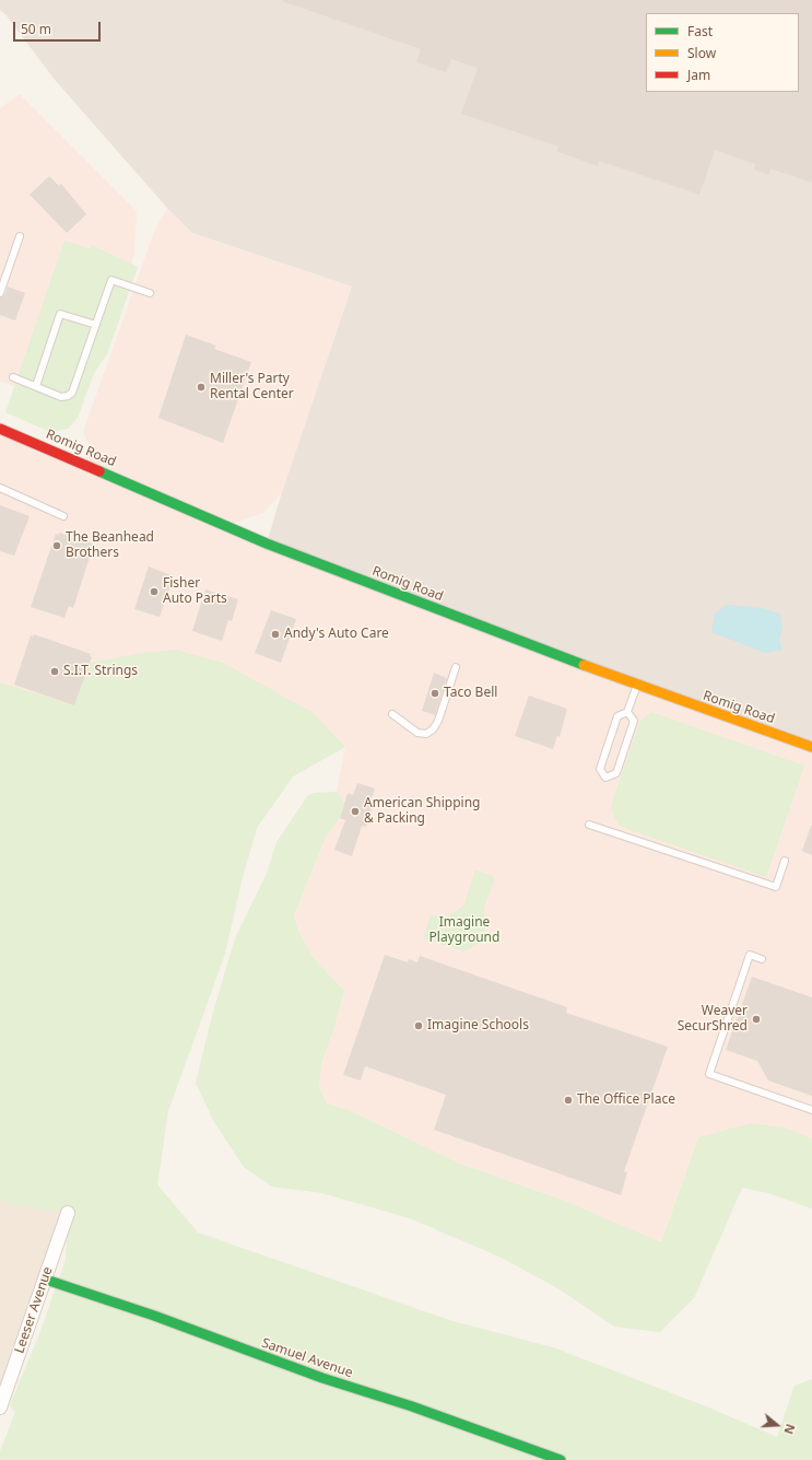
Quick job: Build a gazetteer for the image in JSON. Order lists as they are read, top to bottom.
{
  "streets": {
    "street": ["Romig Road", "Leeser Avenue", "Samuel Avenue"]
  },
  "crossings": [
    ["Leeser Avenue", "Samuel Avenue"]
  ],
  "parks": ["Imagine Playground"],
  "places": [
    "Miller's Party Rental Center",
    "The Beanhead Brothers",
    "Fisher Auto Parts",
    "Andy's Auto Care",
    "S.I.T. Strings",
    "Taco Bell",
    "American Shipping & Packing",
    "Weaver SecurShred",
    "Imagine Schools",
    "The Office Place"
  ],
  "legend": ["Fast", "Slow", "Jam"],
  "scale_bar": "50 m",
  "north": "right"
}
